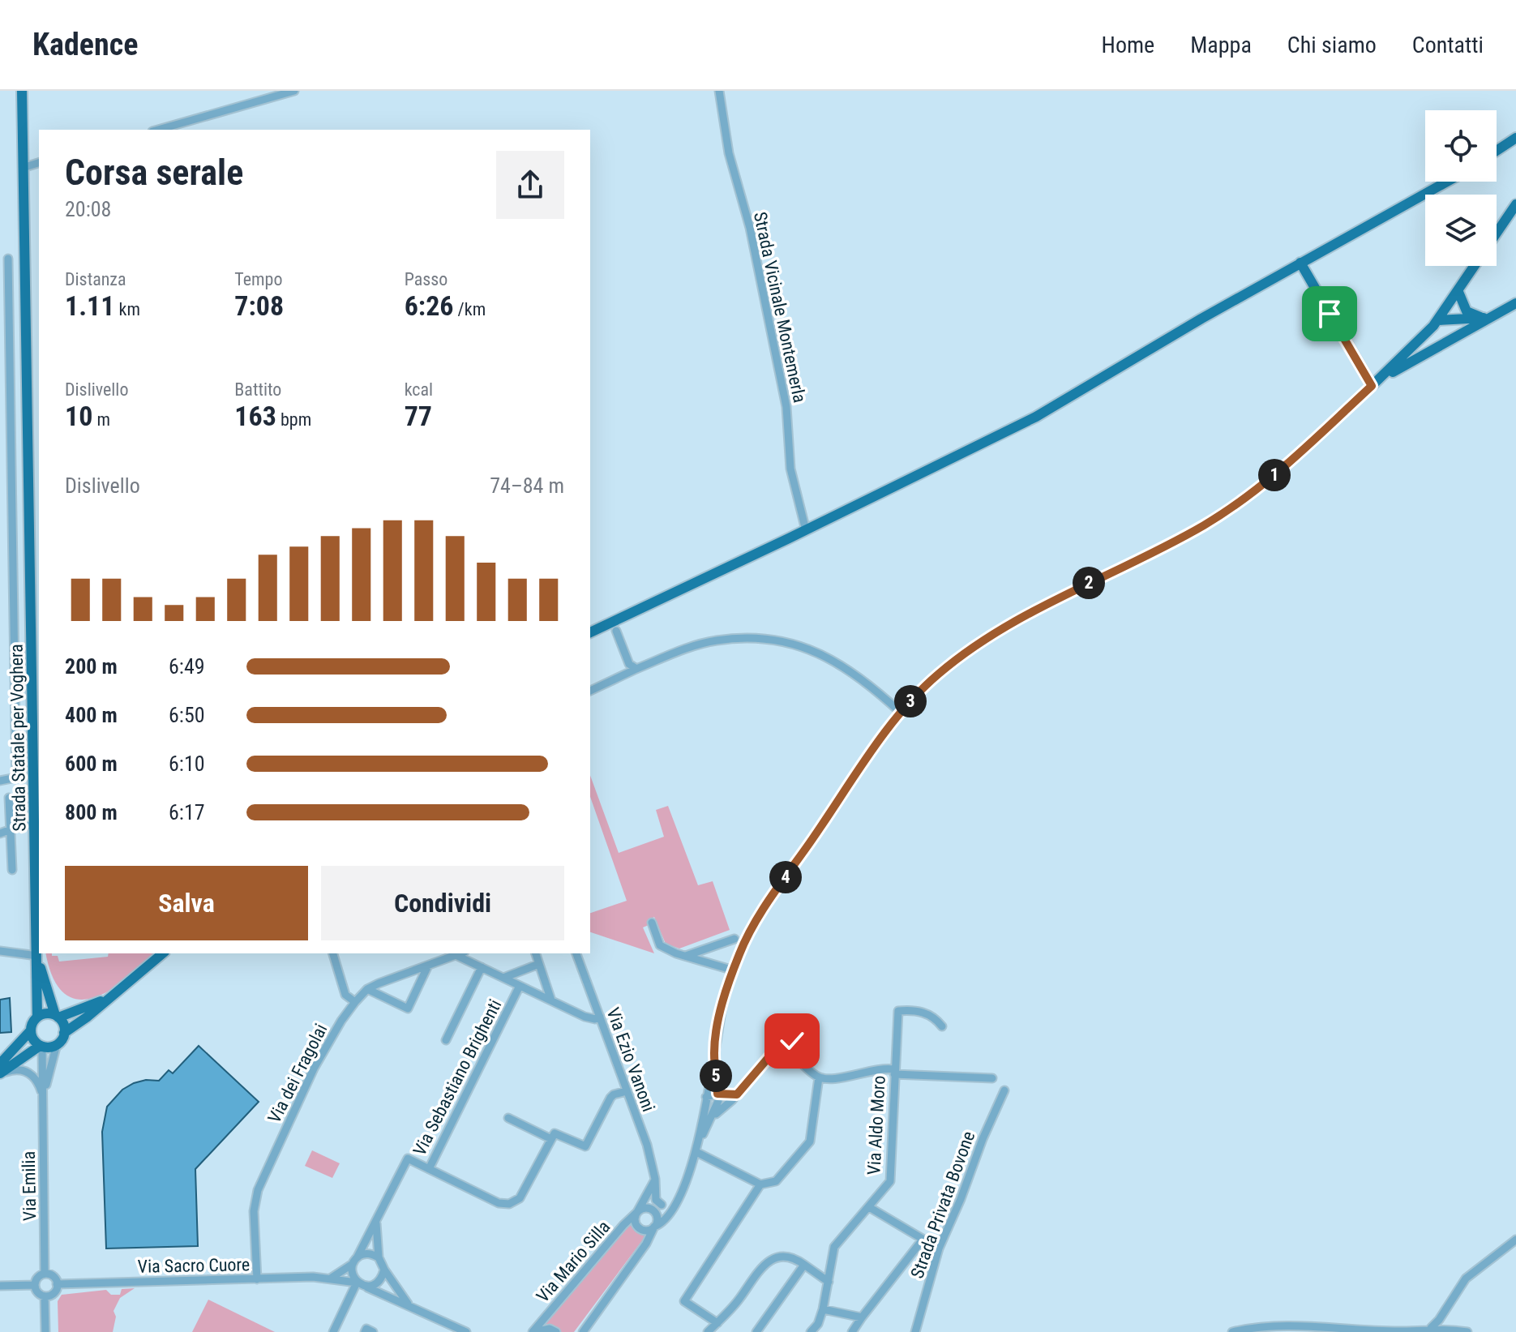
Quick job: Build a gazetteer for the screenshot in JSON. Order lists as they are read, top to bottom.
{
  "streets": {
    "main road": ["Strada Statale per Voghera"],
    "street": [
      "Strada Vicinale Montemerla",
      "Via Ezio Vanoni",
      "Via dei Fragolai",
      "Via Sebastiano Brighenti",
      "Via Aldo Moro",
      "Via Emilia",
      "Strada Privata Bovone",
      "Via Mario Silla",
      "Via Sacro Cuore"
    ]
  },
  "crossings": [
    ["Strada Statale per Voghera", "Via Emilia"],
    ["Via dei Fragolai", "Via Sacro Cuore"],
    ["Via Sebastiano Brighenti", "Via Sacro Cuore"],
    ["Via Emilia", "Via Sacro Cuore"]
  ],
  "page": {
    "header": "Kadence",
    "nav": [
      "Home",
      "Mappa",
      "Chi siamo",
      "Contatti"
    ],
    "heading": ["Corsa serale", "20:08"],
    "stats": [
      ["Distanza", "1.11 km"],
      ["Tempo", "7:08"],
      ["Passo", "6:26 /km"],
      ["Dislivello", "10 m"],
      ["Battito", "163 bpm"],
      ["kcal", "77"]
    ],
    "pins": [
      "1",
      "2",
      "3",
      "4",
      "5"
    ],
    "chart": ["Dislivello", "74–84 m"],
    "list": [
      {
        "name": "200 m",
        "note": "6:49"
      },
      {
        "name": "400 m",
        "note": "6:50"
      },
      {
        "name": "600 m",
        "note": "6:10"
      },
      {
        "name": "800 m",
        "note": "6:17"
      }
    ],
    "buttons": ["Salva", "Condividi"]
  }
}
